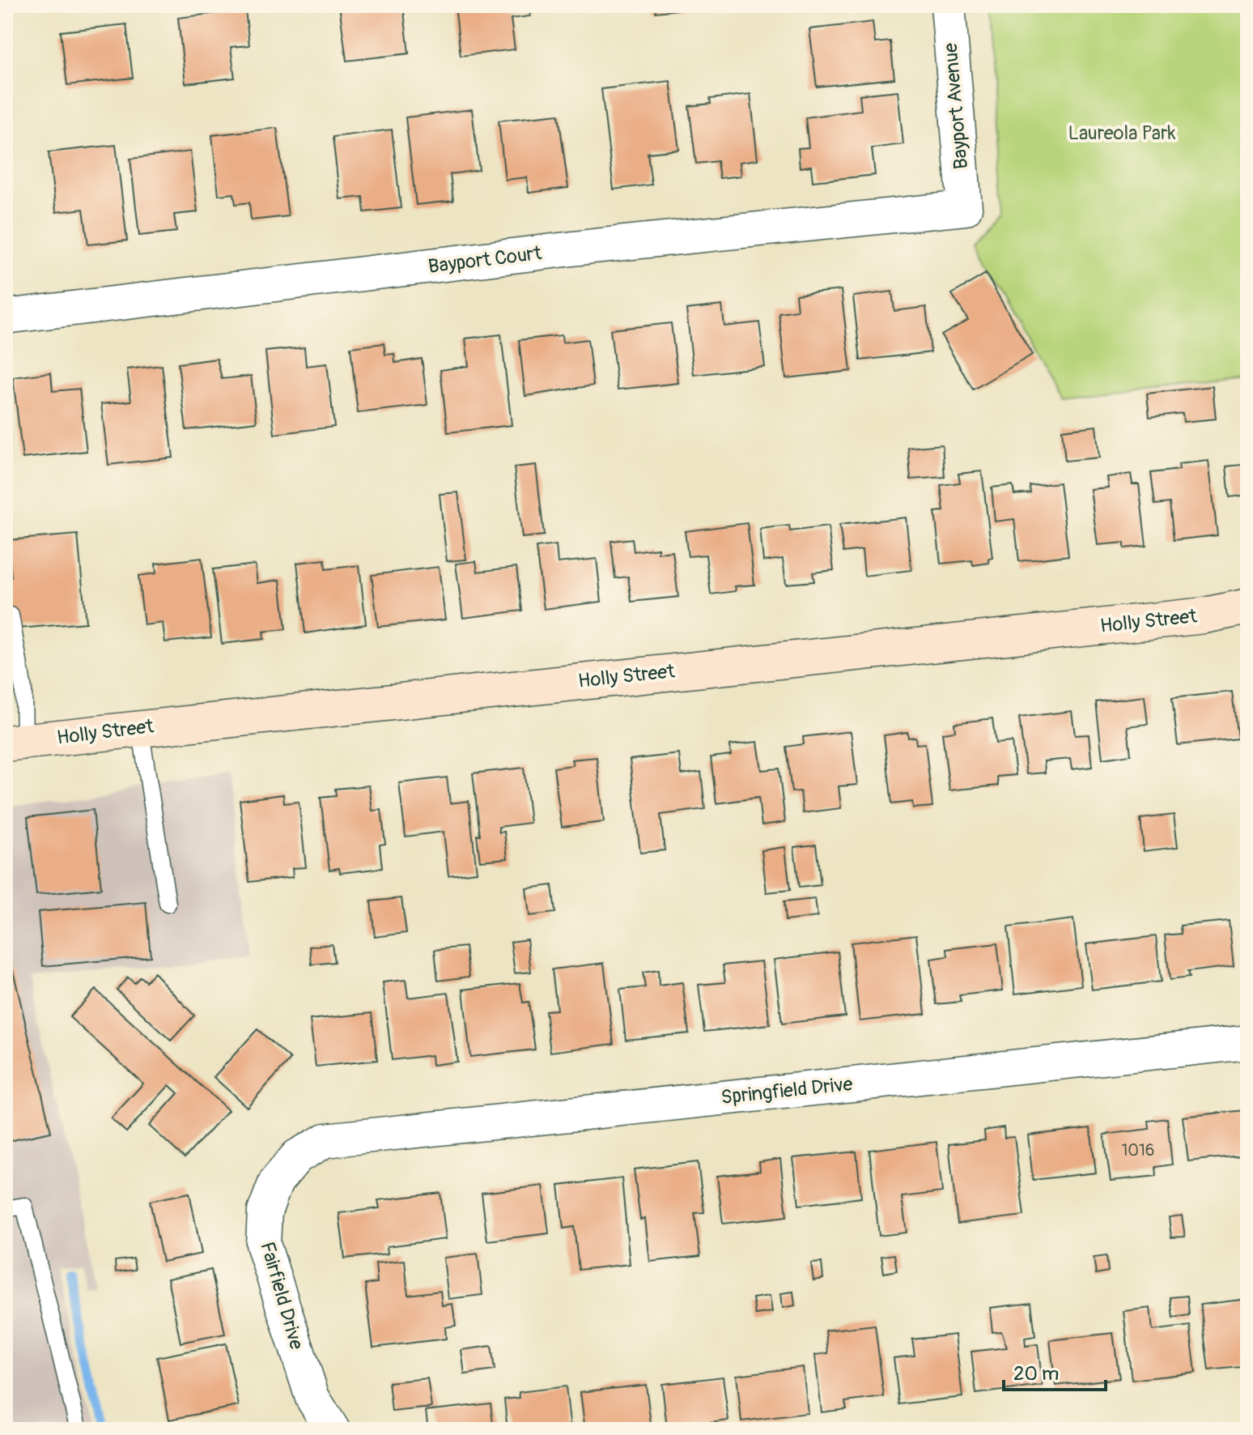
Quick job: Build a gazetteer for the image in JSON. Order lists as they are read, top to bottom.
{
  "streets": {
    "main road": ["Holly Street"],
    "street": [
      "Bayport Avenue",
      "Bayport Court",
      "Springfield Drive",
      "Fairfield Drive"
    ]
  },
  "crossings": [
    ["Bayport Avenue", "Bayport Court"],
    ["Springfield Drive", "Fairfield Drive"]
  ],
  "parks": ["Laureola Park"],
  "house_numbers": ["1016"],
  "scale_bar": "20 m"
}
